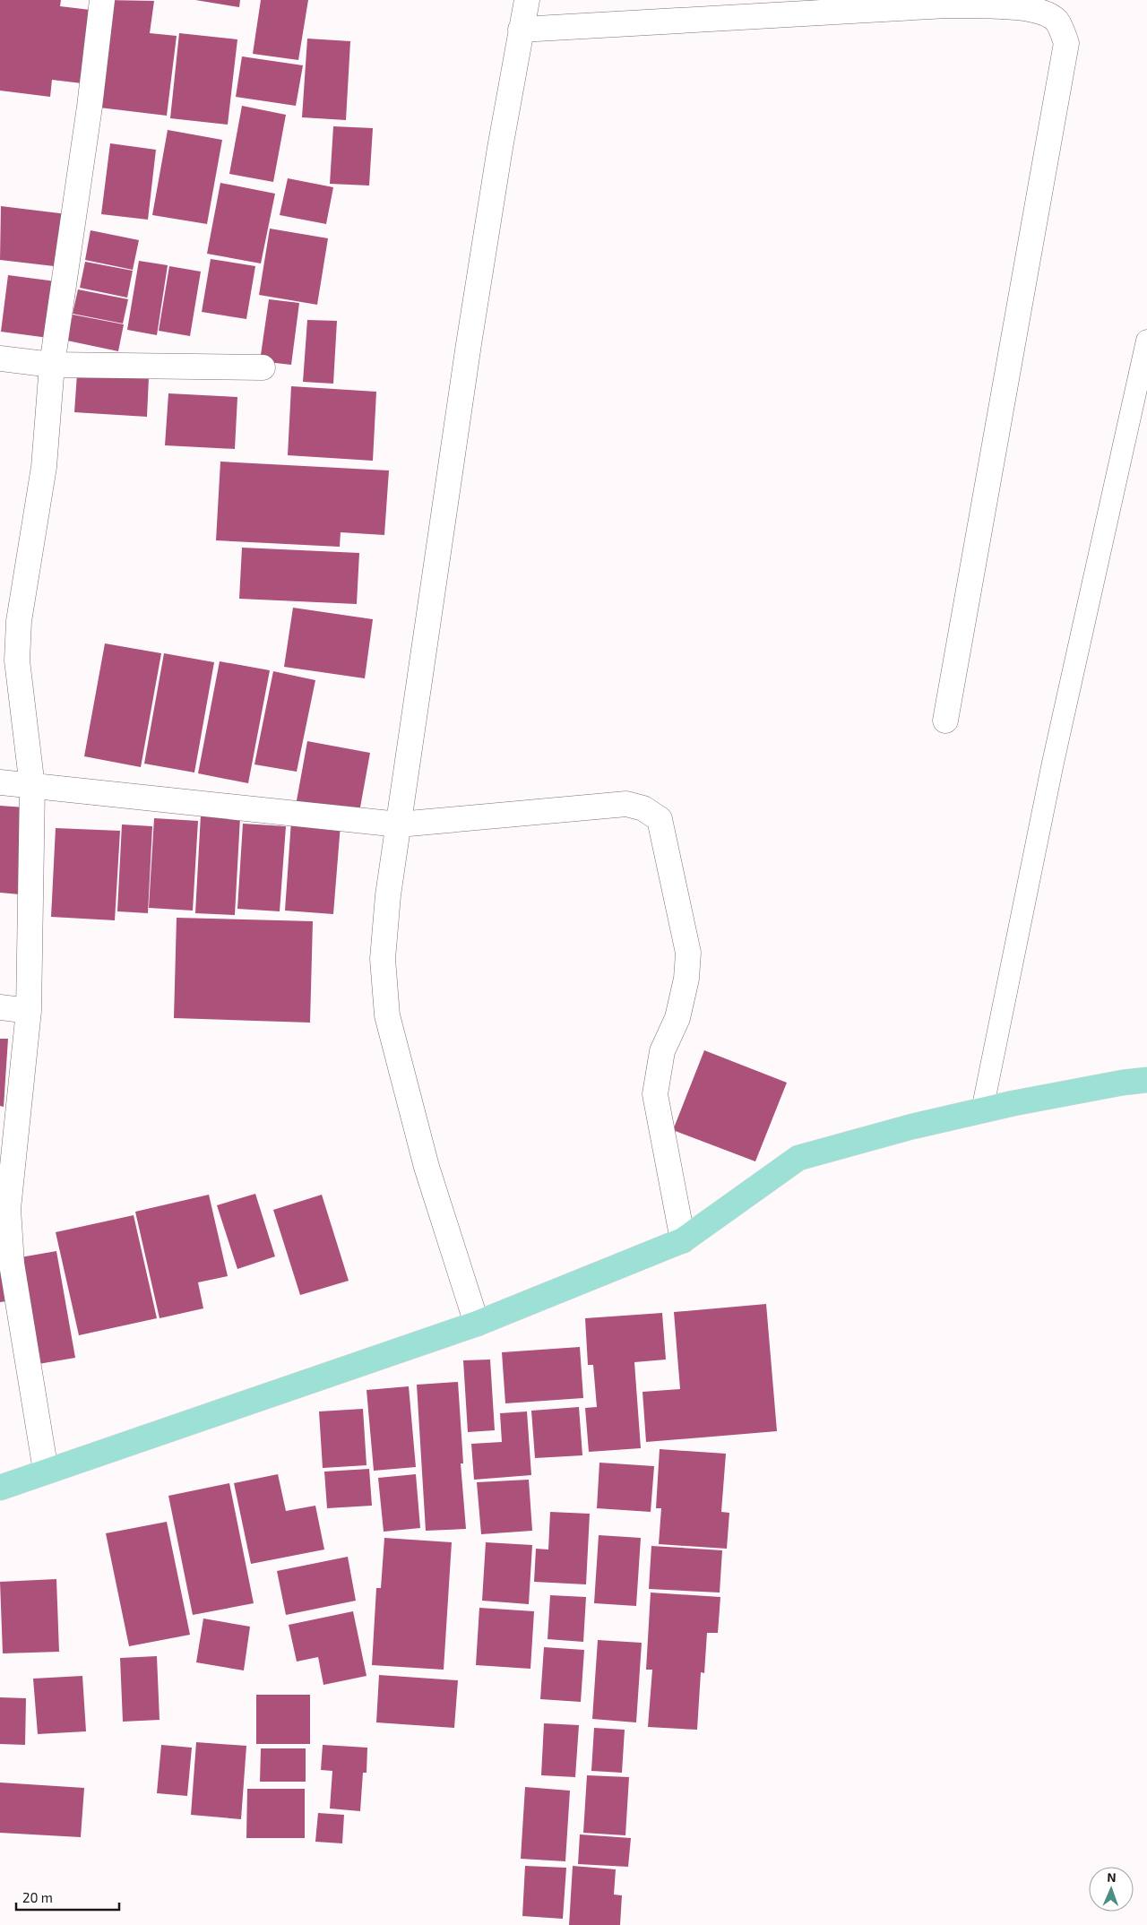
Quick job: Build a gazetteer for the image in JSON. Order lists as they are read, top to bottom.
{
  "scale_bar": "20 m",
  "north": "top"
}
